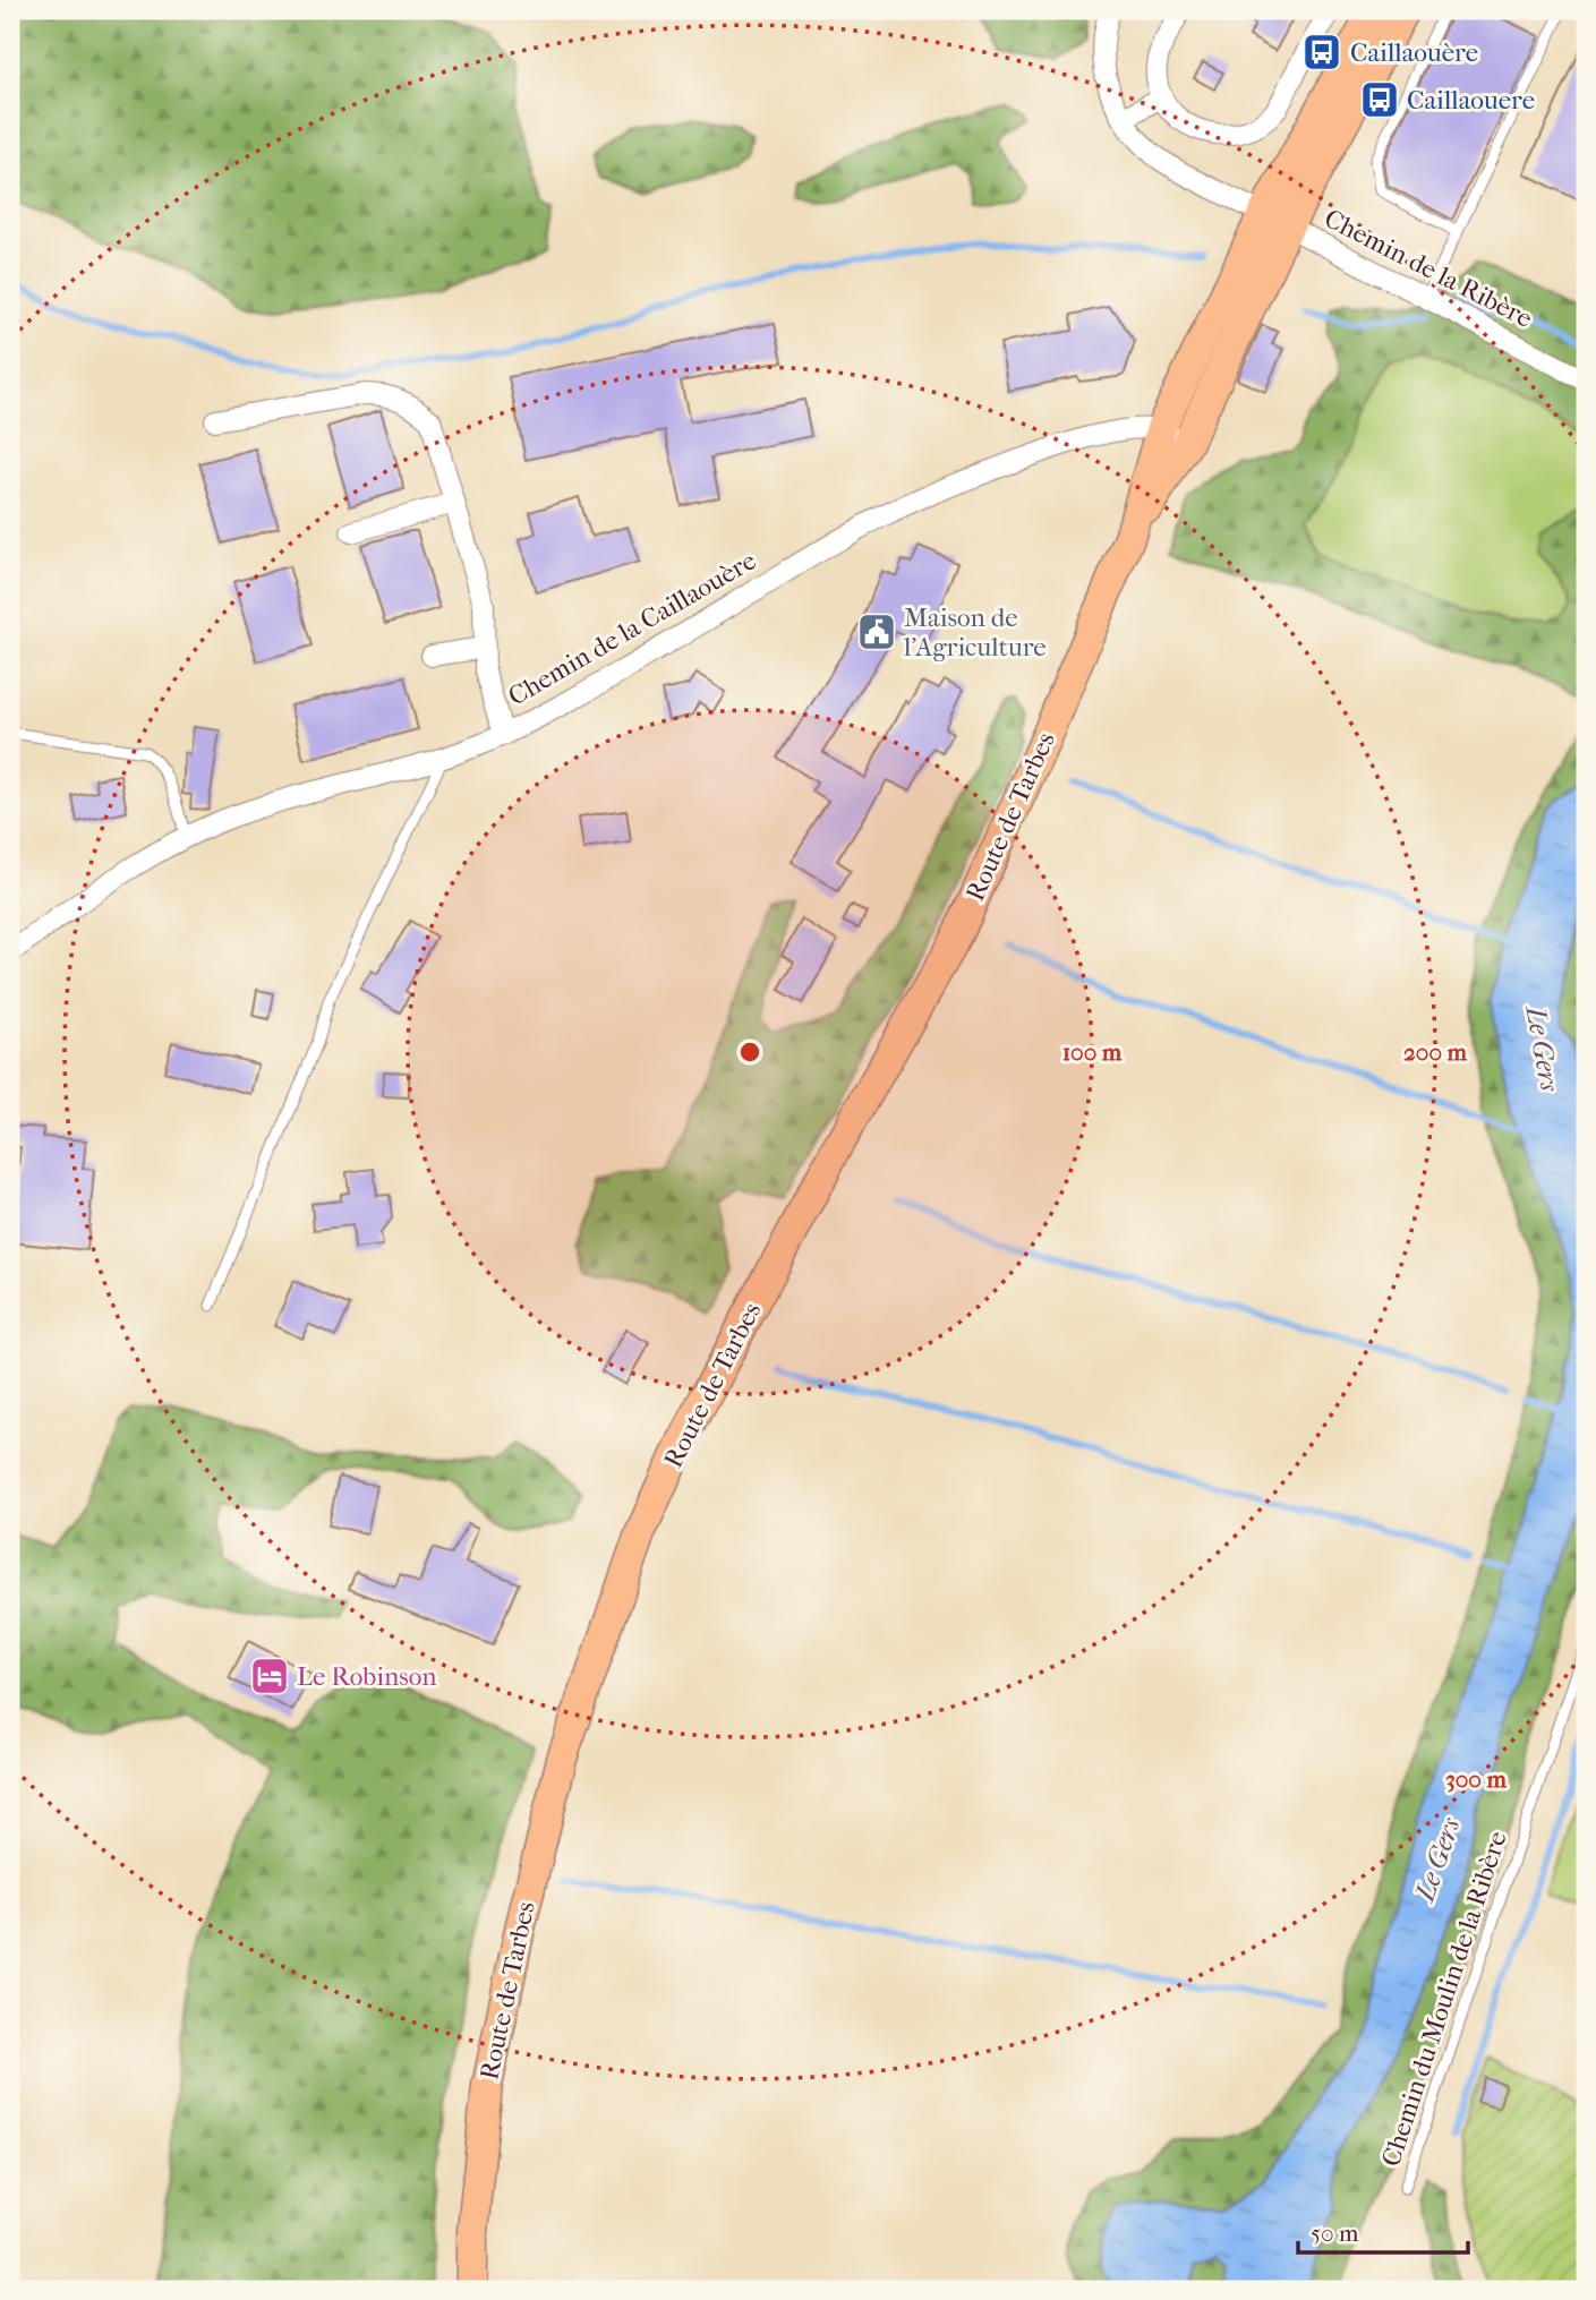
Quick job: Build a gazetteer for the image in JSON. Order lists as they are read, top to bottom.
{
  "streets": {
    "main road": ["Route de Tarbes"],
    "street": ["Chemin de la Ribère", "Chemin de la Caillaouère"],
    "lane": ["Chemin du Moulin de la Ribère"]
  },
  "crossings": [
    ["Chemin de la Ribère", "Route de Tarbes"],
    ["Chemin de la Caillaouère", "Route de Tarbes"]
  ],
  "water": ["Le Gers"],
  "places": {
    "bus stop": ["Caillaouère", "Caillaouere"],
    "public building": ["Maison de l'Agriculture"],
    "hotel": ["Le Robinson"]
  },
  "scale_bar": "50 m",
  "rings": ["100 m", "200 m", "300 m"]
}
